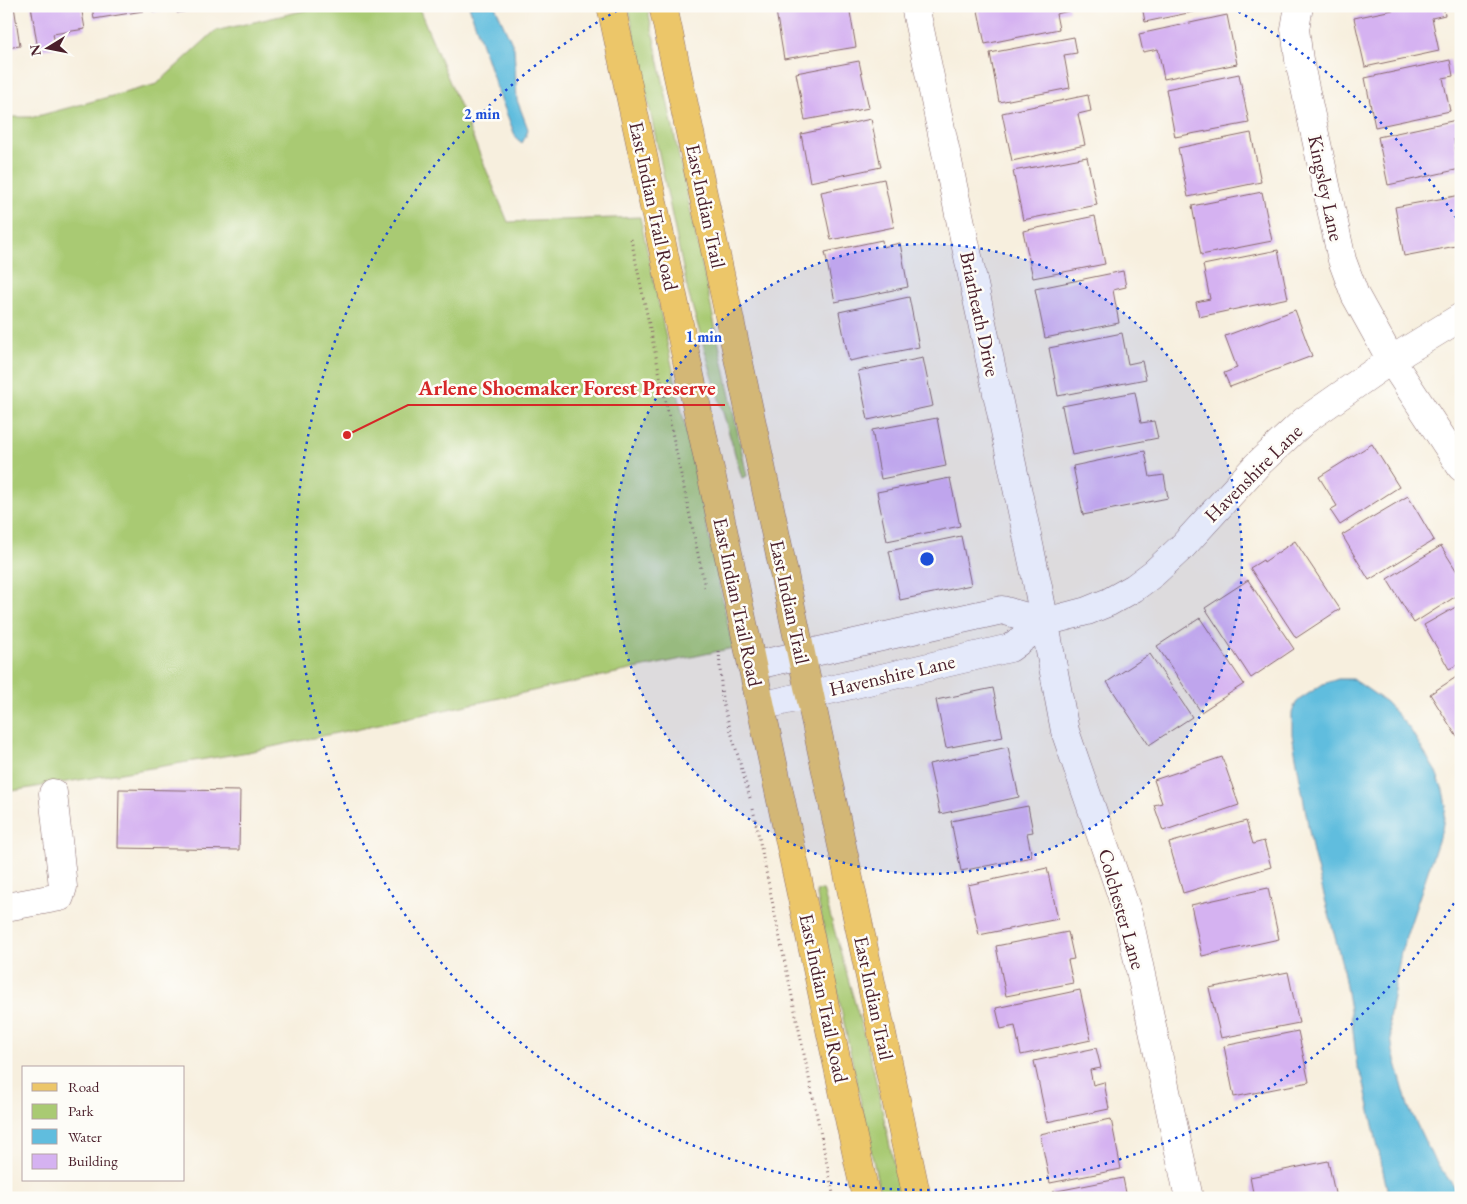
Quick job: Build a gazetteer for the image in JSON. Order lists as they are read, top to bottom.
{
  "streets": {
    "main road": ["East Indian Trail Road", "East Indian Trail"],
    "street": [
      "Kingsley Lane",
      "Briarheath Drive",
      "Havenshire Lane",
      "Colchester Lane"
    ]
  },
  "crossings": [
    ["Kingsley Lane", "Havenshire Lane"],
    ["East Indian Trail Road", "Havenshire Lane"],
    ["East Indian Trail", "Havenshire Lane"],
    ["Briarheath Drive", "Havenshire Lane"],
    ["Briarheath Drive", "Colchester Lane"],
    ["Havenshire Lane", "Colchester Lane"]
  ],
  "places": ["Arlene Shoemaker Forest Preserve"],
  "legend": [
    "Road",
    "Park",
    "Water",
    "Building"
  ],
  "north": "left",
  "rings": ["2 min", "1 min"]
}
